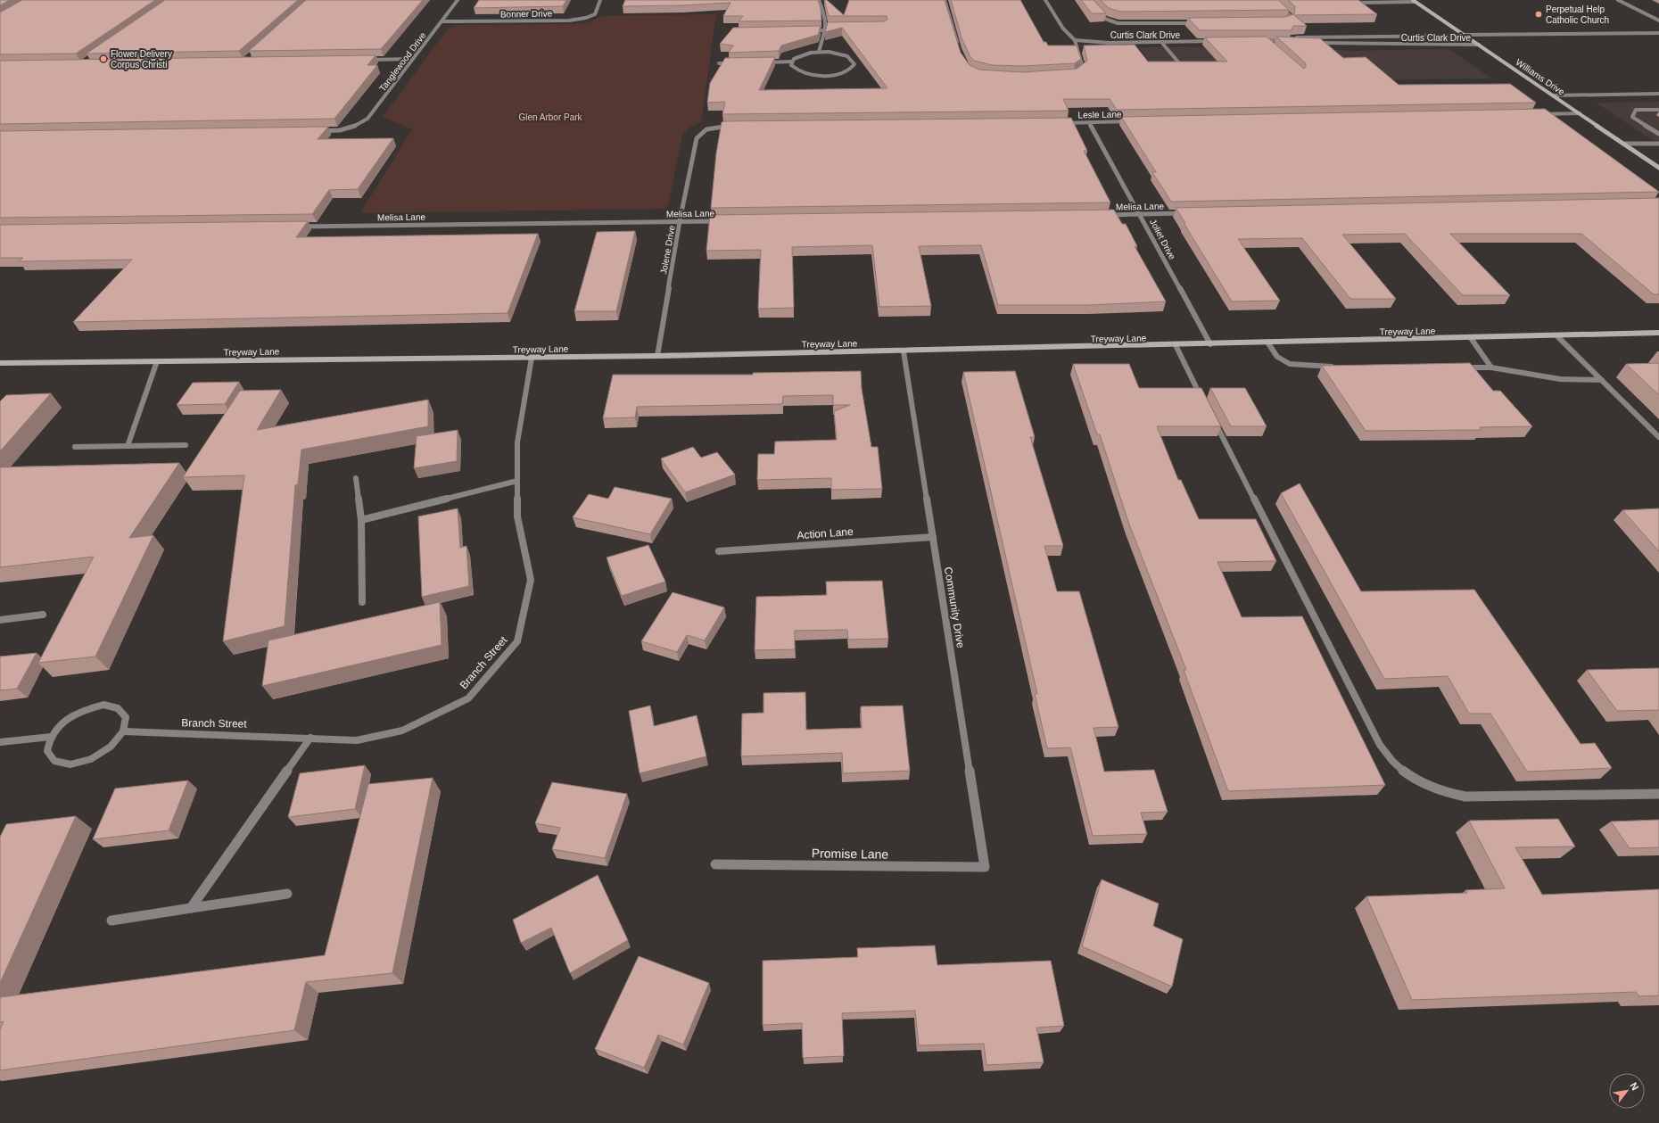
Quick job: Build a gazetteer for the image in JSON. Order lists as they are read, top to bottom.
{
  "streets": {
    "street": [
      "Bonner Drive",
      "Curtis Clark Drive",
      "Tanglewood Drive",
      "Williams Drive",
      "Lesle Lane",
      "Melisa Lane",
      "Joliet Drive",
      "Jolene Drive",
      "Treyway Lane",
      "Action Lane",
      "Community Drive",
      "Branch Street",
      "Promise Lane"
    ]
  },
  "crossings": [
    ["Bonner Drive", "Tanglewood Drive"],
    ["Curtis Clark Drive", "Williams Drive"],
    ["Lesle Lane", "Joliet Drive"],
    ["Melisa Lane", "Joliet Drive"],
    ["Melisa Lane", "Jolene Drive"],
    ["Joliet Drive", "Treyway Lane"],
    ["Jolene Drive", "Treyway Lane"],
    ["Treyway Lane", "Community Drive"],
    ["Treyway Lane", "Branch Street"],
    ["Action Lane", "Community Drive"],
    ["Community Drive", "Promise Lane"]
  ],
  "parks": ["Glen Arbor Park"],
  "places": ["Perpetual Help Catholic Church", "Flower Delivery Corpus Christi"],
  "north": "top right"
}
